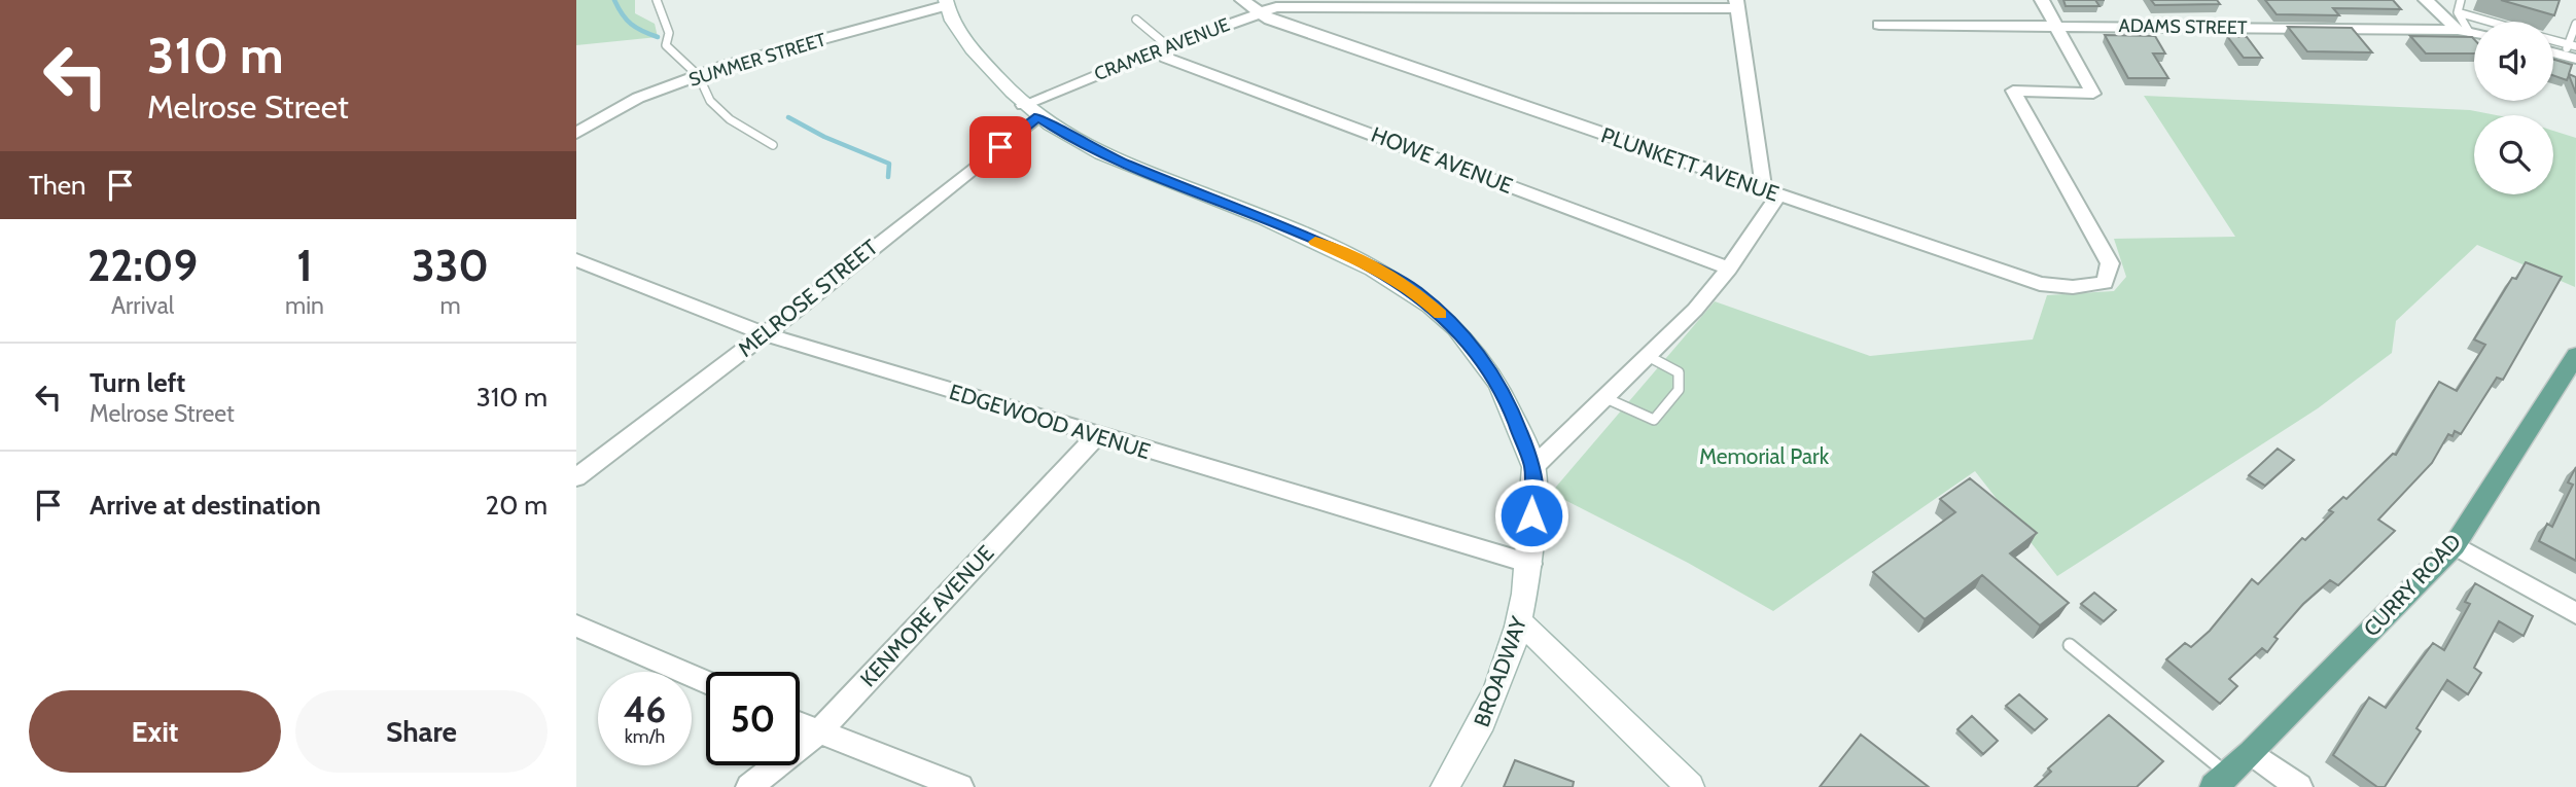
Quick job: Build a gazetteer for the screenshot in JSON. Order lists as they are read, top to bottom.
{
  "streets": {
    "main road": ["CURRY ROAD", "BROADWAY"],
    "street": [
      "ADAMS STREET",
      "CRAMER AVENUE",
      "SUMMER STREET",
      "HOWE AVENUE",
      "PLUNKETT AVENUE",
      "MELROSE STREET",
      "EDGEWOOD AVENUE",
      "KENMORE AVENUE"
    ]
  },
  "crossings": [
    ["CRAMER AVENUE", "HOWE AVENUE"],
    ["CRAMER AVENUE", "PLUNKETT AVENUE"],
    ["CRAMER AVENUE", "MELROSE STREET"],
    ["CRAMER AVENUE", "BROADWAY"],
    ["SUMMER STREET", "BROADWAY"],
    ["MELROSE STREET", "EDGEWOOD AVENUE"],
    ["MELROSE STREET", "BROADWAY"],
    ["EDGEWOOD AVENUE", "KENMORE AVENUE"],
    ["EDGEWOOD AVENUE", "BROADWAY"]
  ],
  "parks": ["Memorial Park"],
  "page": {
    "turn": ["310 m", "Melrose Street"],
    "then": "Then",
    "eta": [
      "22:09",
      "Arrival",
      "1",
      "min",
      "330",
      "m"
    ],
    "list": [
      {
        "name": "Turn left",
        "note": "Melrose Street",
        "value": "310 m"
      },
      {
        "name": "Arrive at destination",
        "value": "20 m"
      }
    ],
    "speed": "46 km/h",
    "limit": "50",
    "buttons": ["Exit", "Share"]
  }
}
